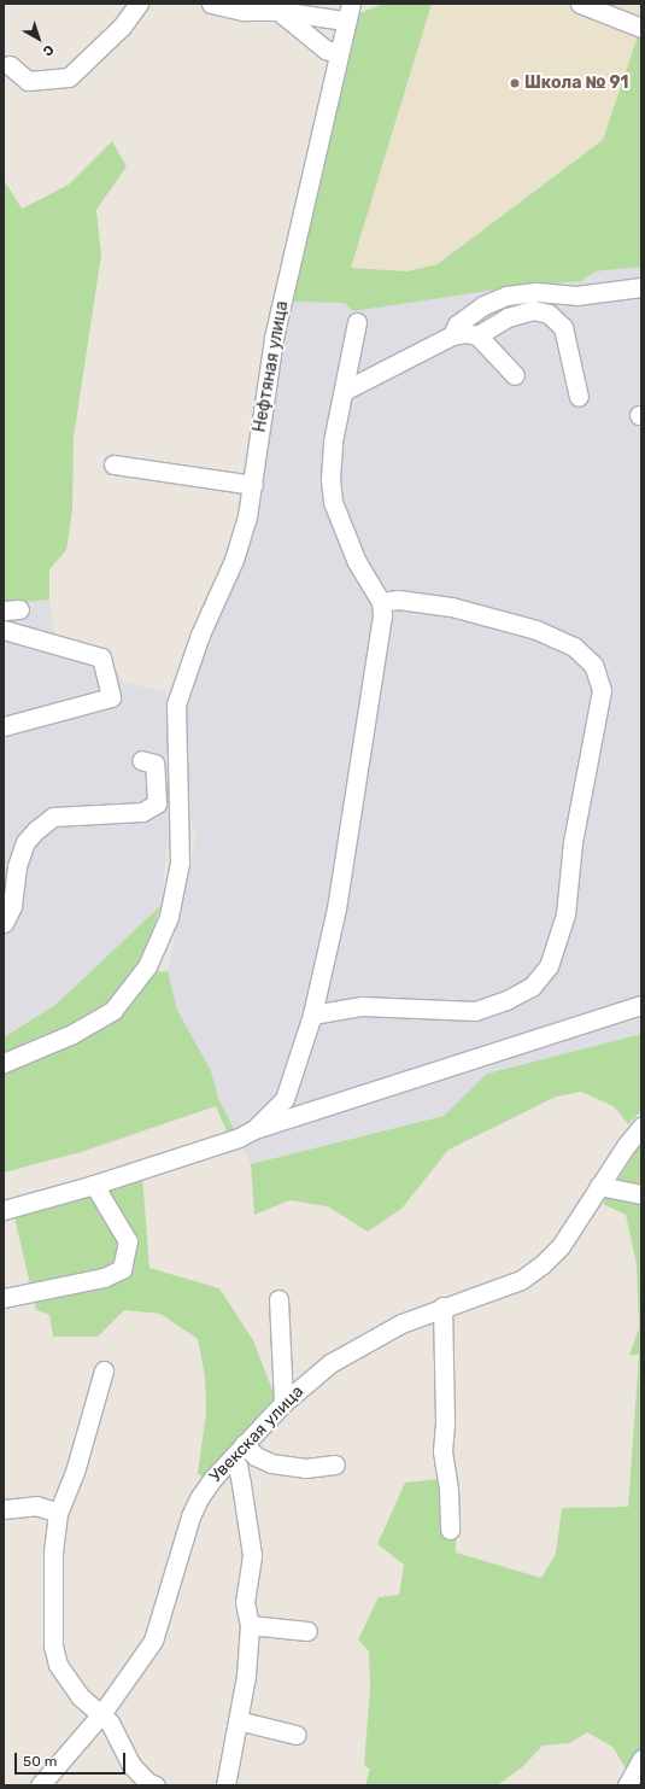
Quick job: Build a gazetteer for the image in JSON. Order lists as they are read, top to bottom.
{
  "streets": {
    "street": ["Нефтяная улица", "Увекская улица"]
  },
  "places": ["Школа № 91"],
  "scale_bar": "50 m",
  "north": "bottom right"
}
